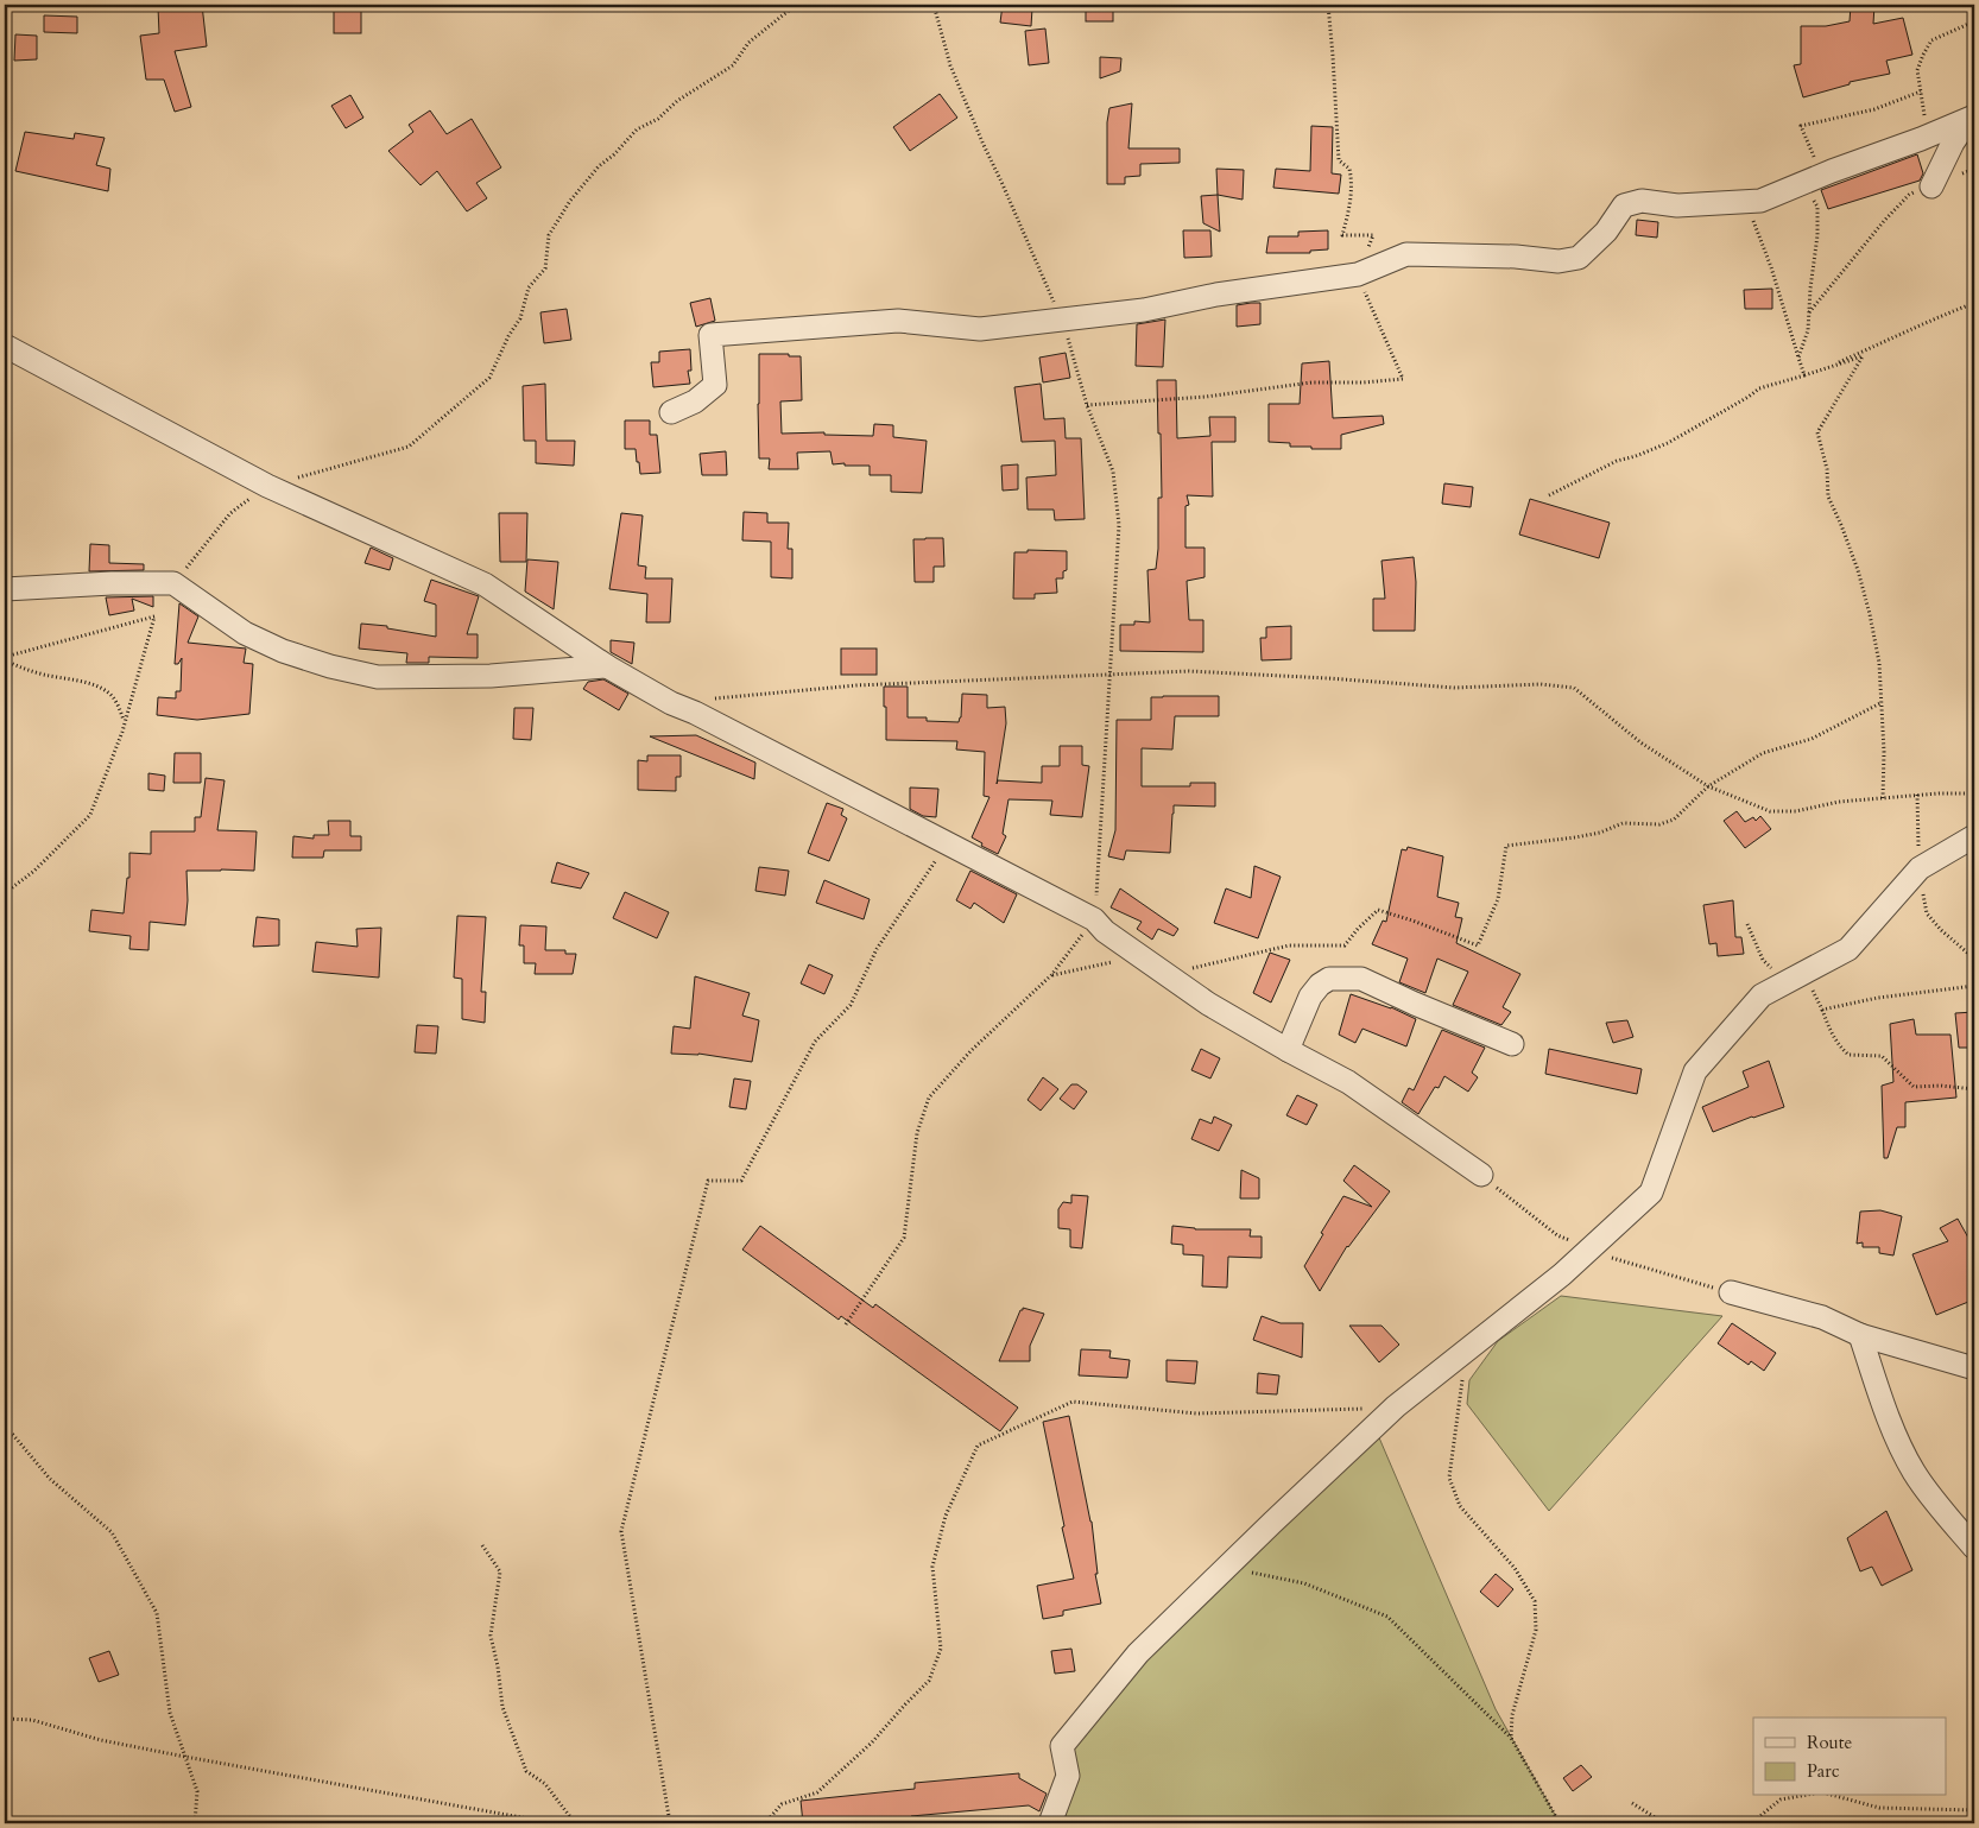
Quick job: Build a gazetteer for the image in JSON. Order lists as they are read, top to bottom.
{
  "legend": ["Route", "Parc"]
}
